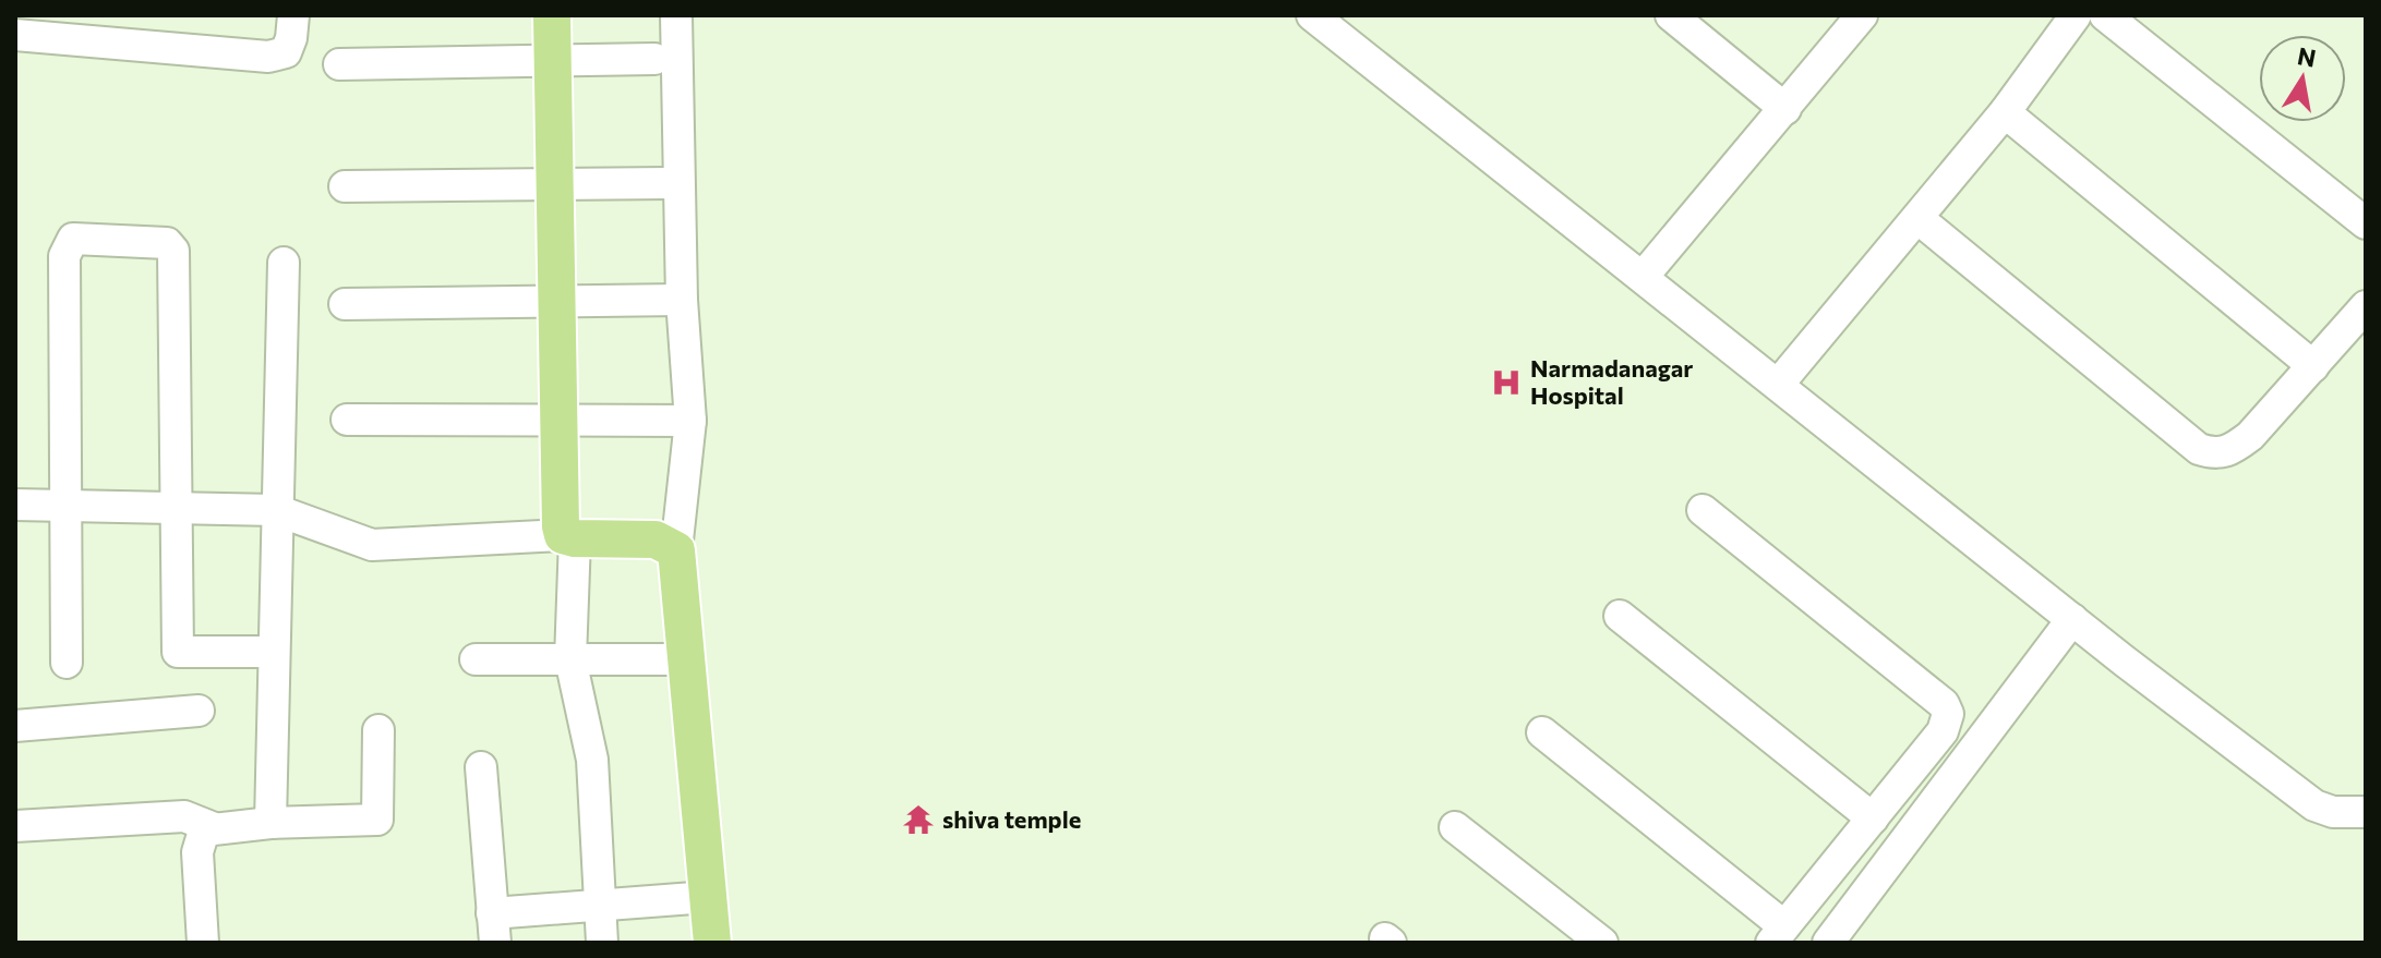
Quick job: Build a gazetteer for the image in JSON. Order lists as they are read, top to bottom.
{
  "places": {
    "hospital": ["Narmadanagar Hospital"],
    "temple": ["shiva temple"]
  },
  "north": "top"
}
